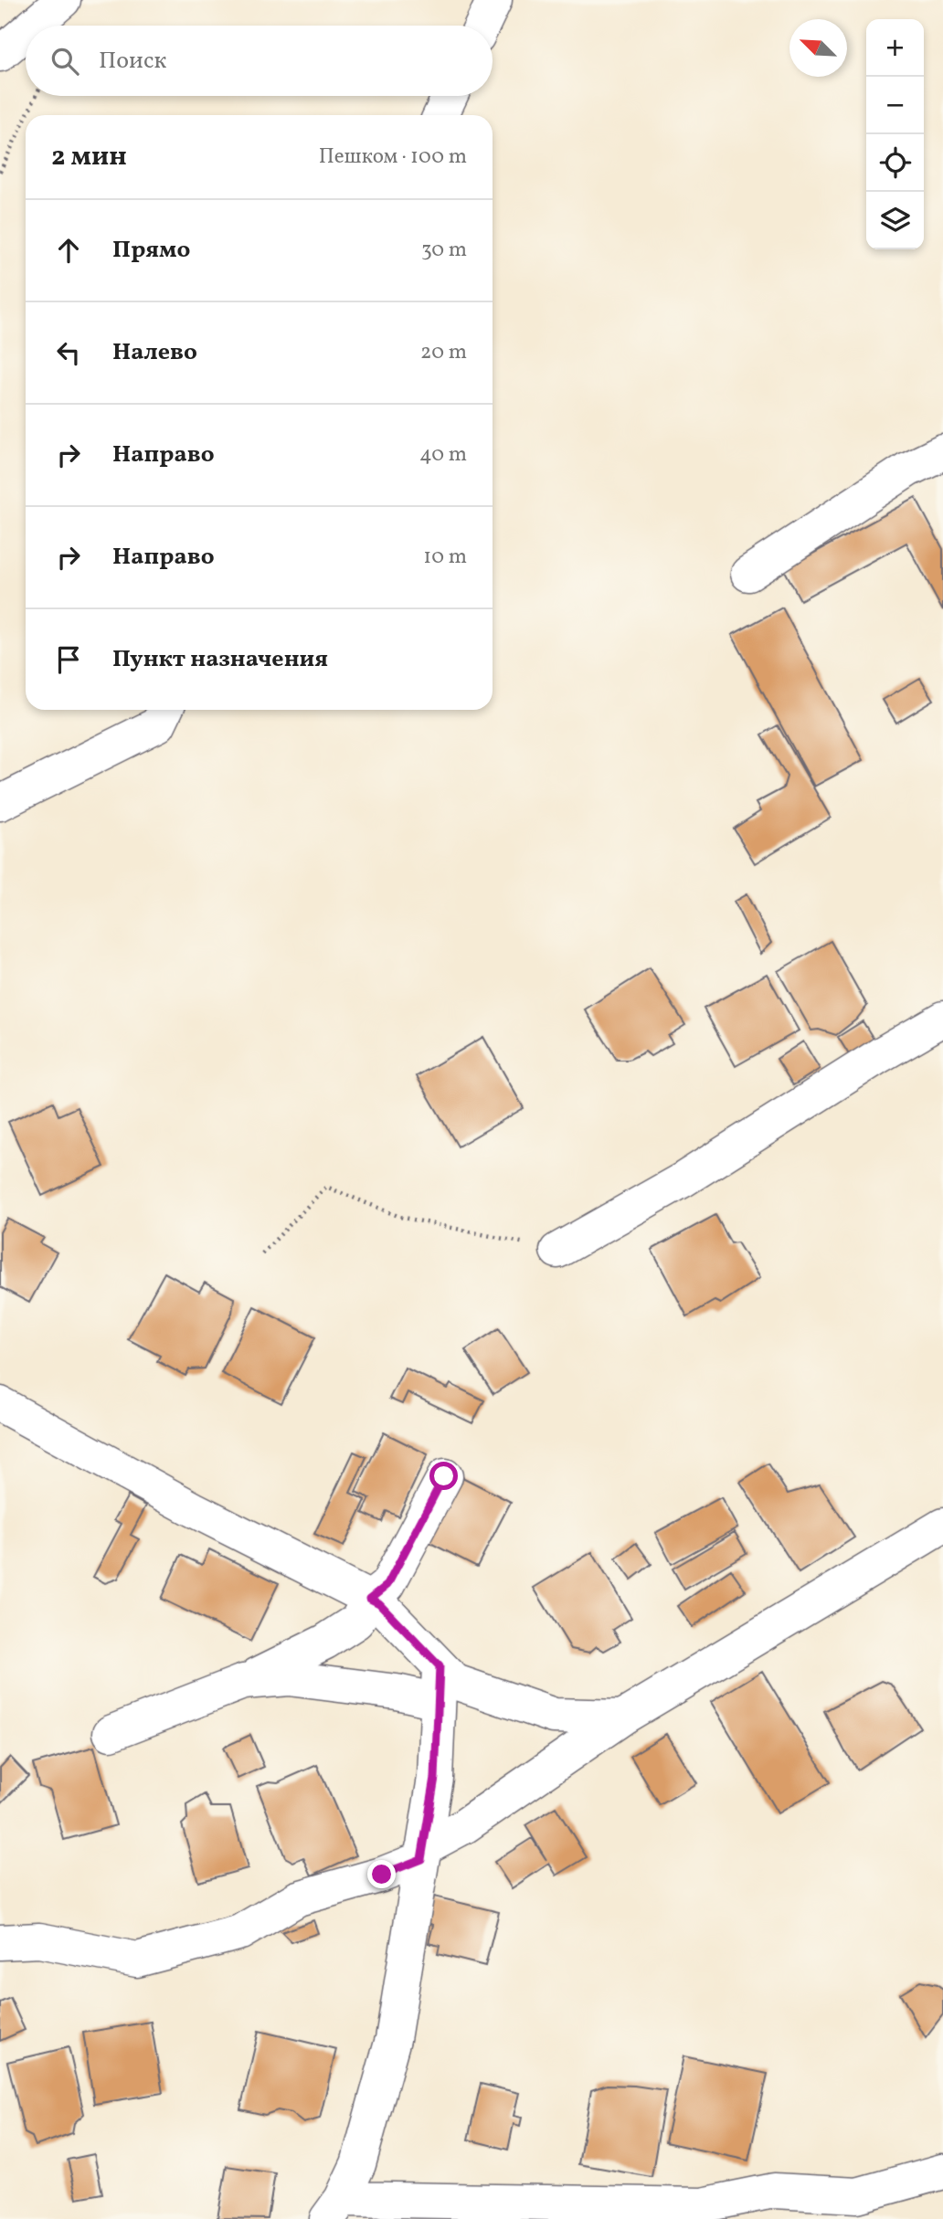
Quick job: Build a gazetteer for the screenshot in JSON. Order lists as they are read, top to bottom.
{
  "north": "top left",
  "page": {
    "map_buttons": ["+", "−"],
    "search": "Поиск",
    "heading": ["2 мин", "Пешком · 100 m"],
    "list": [
      ["Прямо", "30 m"],
      ["Налево", "20 m"],
      ["Направо", "40 m"],
      ["Направо", "10 m"],
      "Пункт назначения"
    ]
  }
}
